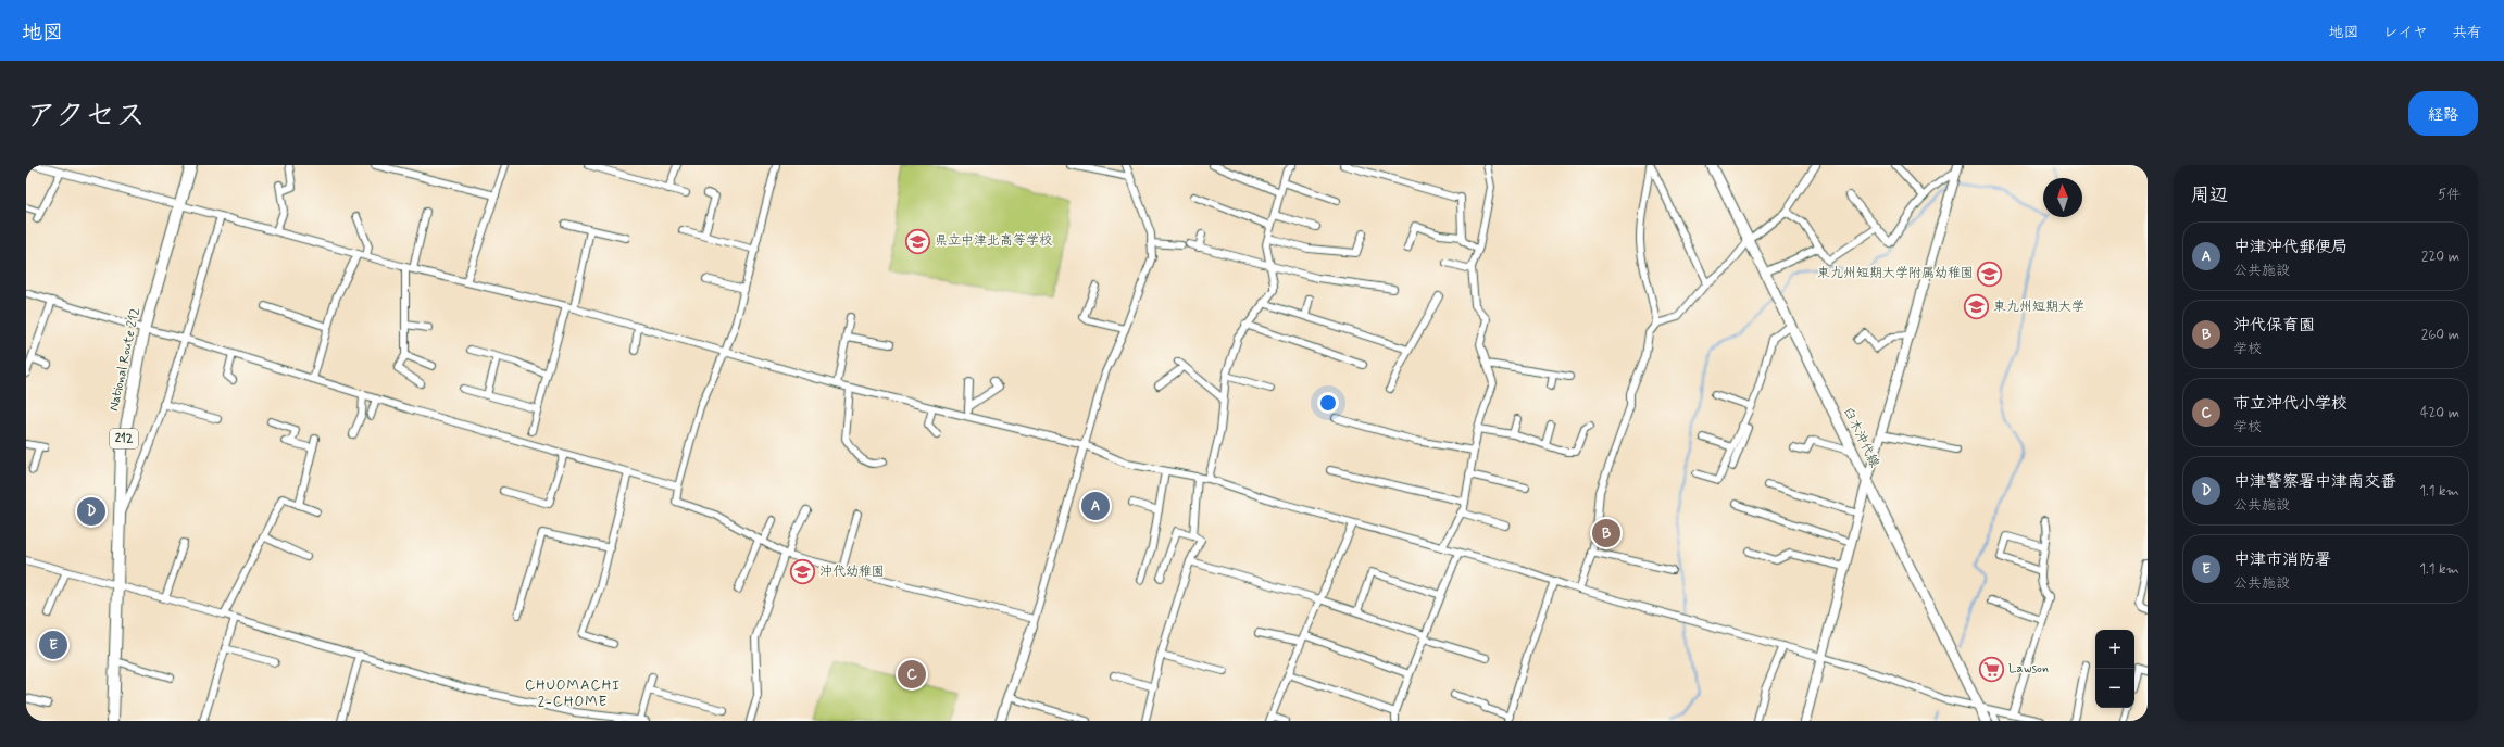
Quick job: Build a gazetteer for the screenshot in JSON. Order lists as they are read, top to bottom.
{
  "streets": {
    "highway": ["National Route 212", "212"],
    "main road": ["臼木沖代線"]
  },
  "districts": ["CHUOMACHI 2-CHOME"],
  "places": {
    "school or university": [
      "県立中津北高等学校",
      "東九州短期大学附属幼稚園",
      "東九州短期大学",
      "沖代幼稚園"
    ],
    "supermarket": ["Lawson"]
  },
  "north": "top",
  "page": {
    "header": "地図",
    "nav": ["地図", "レイヤ", "共有"],
    "title": "アクセス",
    "buttons": "経路",
    "heading": ["周辺", "5件"],
    "list": [
      {
        "mark": "A",
        "name": "中津沖代郵便局",
        "note": "公共施設",
        "value": "220 m"
      },
      {
        "mark": "B",
        "name": "沖代保育園",
        "note": "学校",
        "value": "260 m"
      },
      {
        "mark": "C",
        "name": "市立沖代小学校",
        "note": "学校",
        "value": "420 m"
      },
      {
        "mark": "D",
        "name": "中津警察署中津南交番",
        "note": "公共施設",
        "value": "1.1 km"
      },
      {
        "mark": "E",
        "name": "中津市消防署",
        "note": "公共施設",
        "value": "1.1 km"
      }
    ],
    "pins": [
      "A",
      "D",
      "B",
      "E",
      "C"
    ],
    "map_buttons": ["+", "−"]
  }
}
